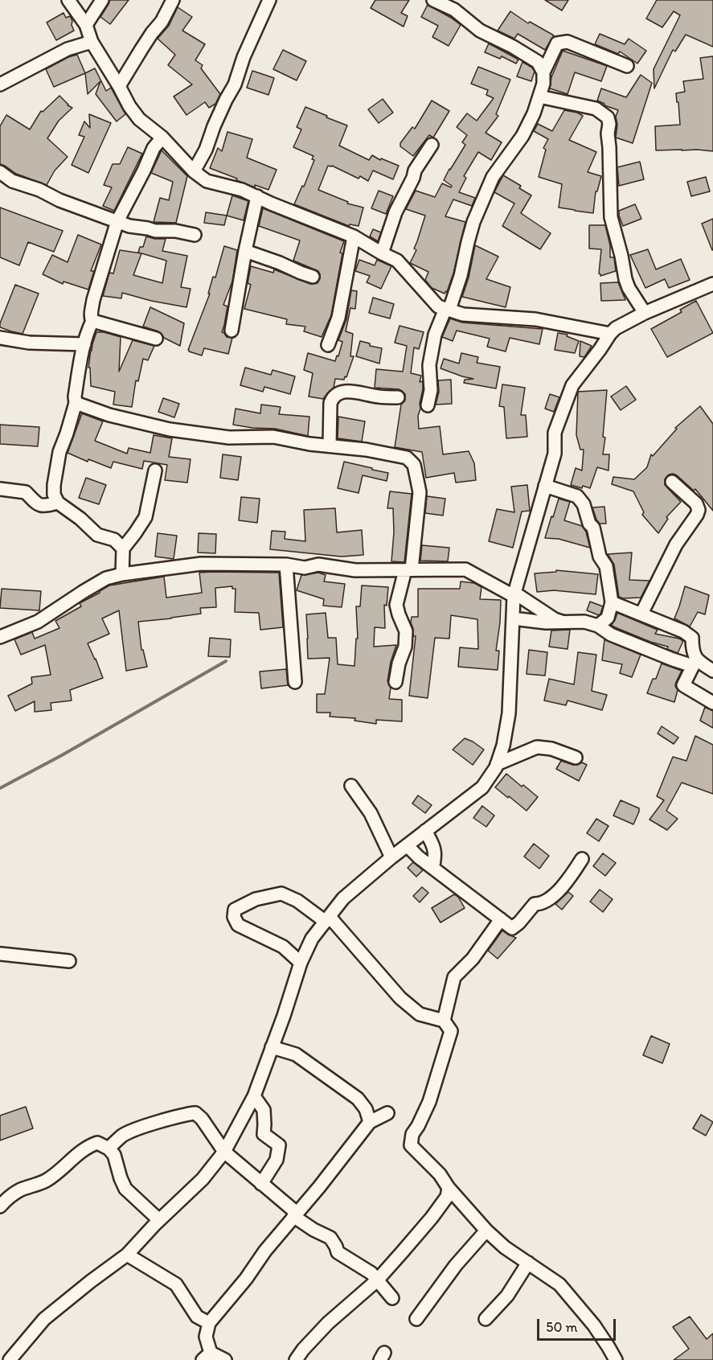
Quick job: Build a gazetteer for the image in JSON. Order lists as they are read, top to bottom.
{
  "scale_bar": "50 m"
}
